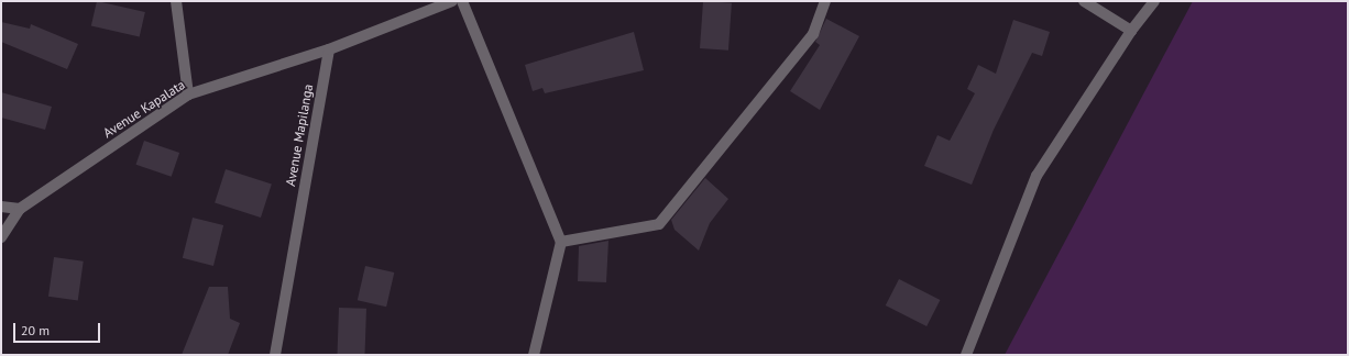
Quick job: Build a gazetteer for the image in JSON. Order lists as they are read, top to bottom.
{
  "streets": {
    "street": ["Avenue Kapalata", "Avenue Mapilanga"]
  },
  "crossings": [
    ["Avenue Kapalata", "Avenue Mapilanga"]
  ],
  "scale_bar": "20 m"
}
